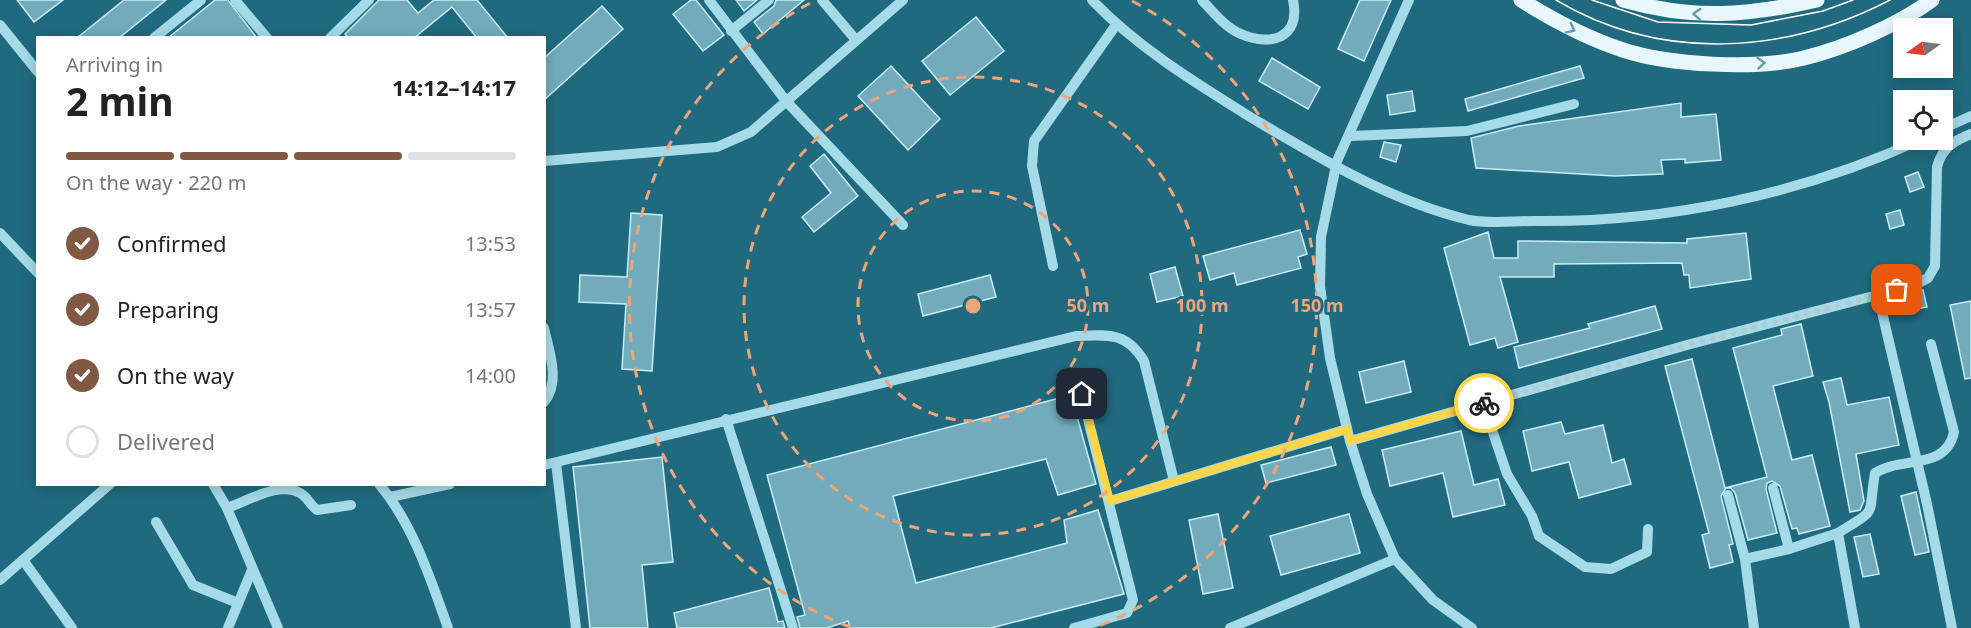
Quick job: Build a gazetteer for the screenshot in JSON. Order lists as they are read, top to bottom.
{
  "north": "left",
  "page": {
    "heading": ["2 min", "Arriving in", "14:12–14:17"],
    "bar": "On the way · 220 m",
    "list": [
      ["Confirmed", "13:53"],
      ["Preparing", "13:57"],
      ["On the way", "14:00"],
      "Delivered"
    ]
  },
  "rings": ["50 m", "100 m", "150 m"]
}
